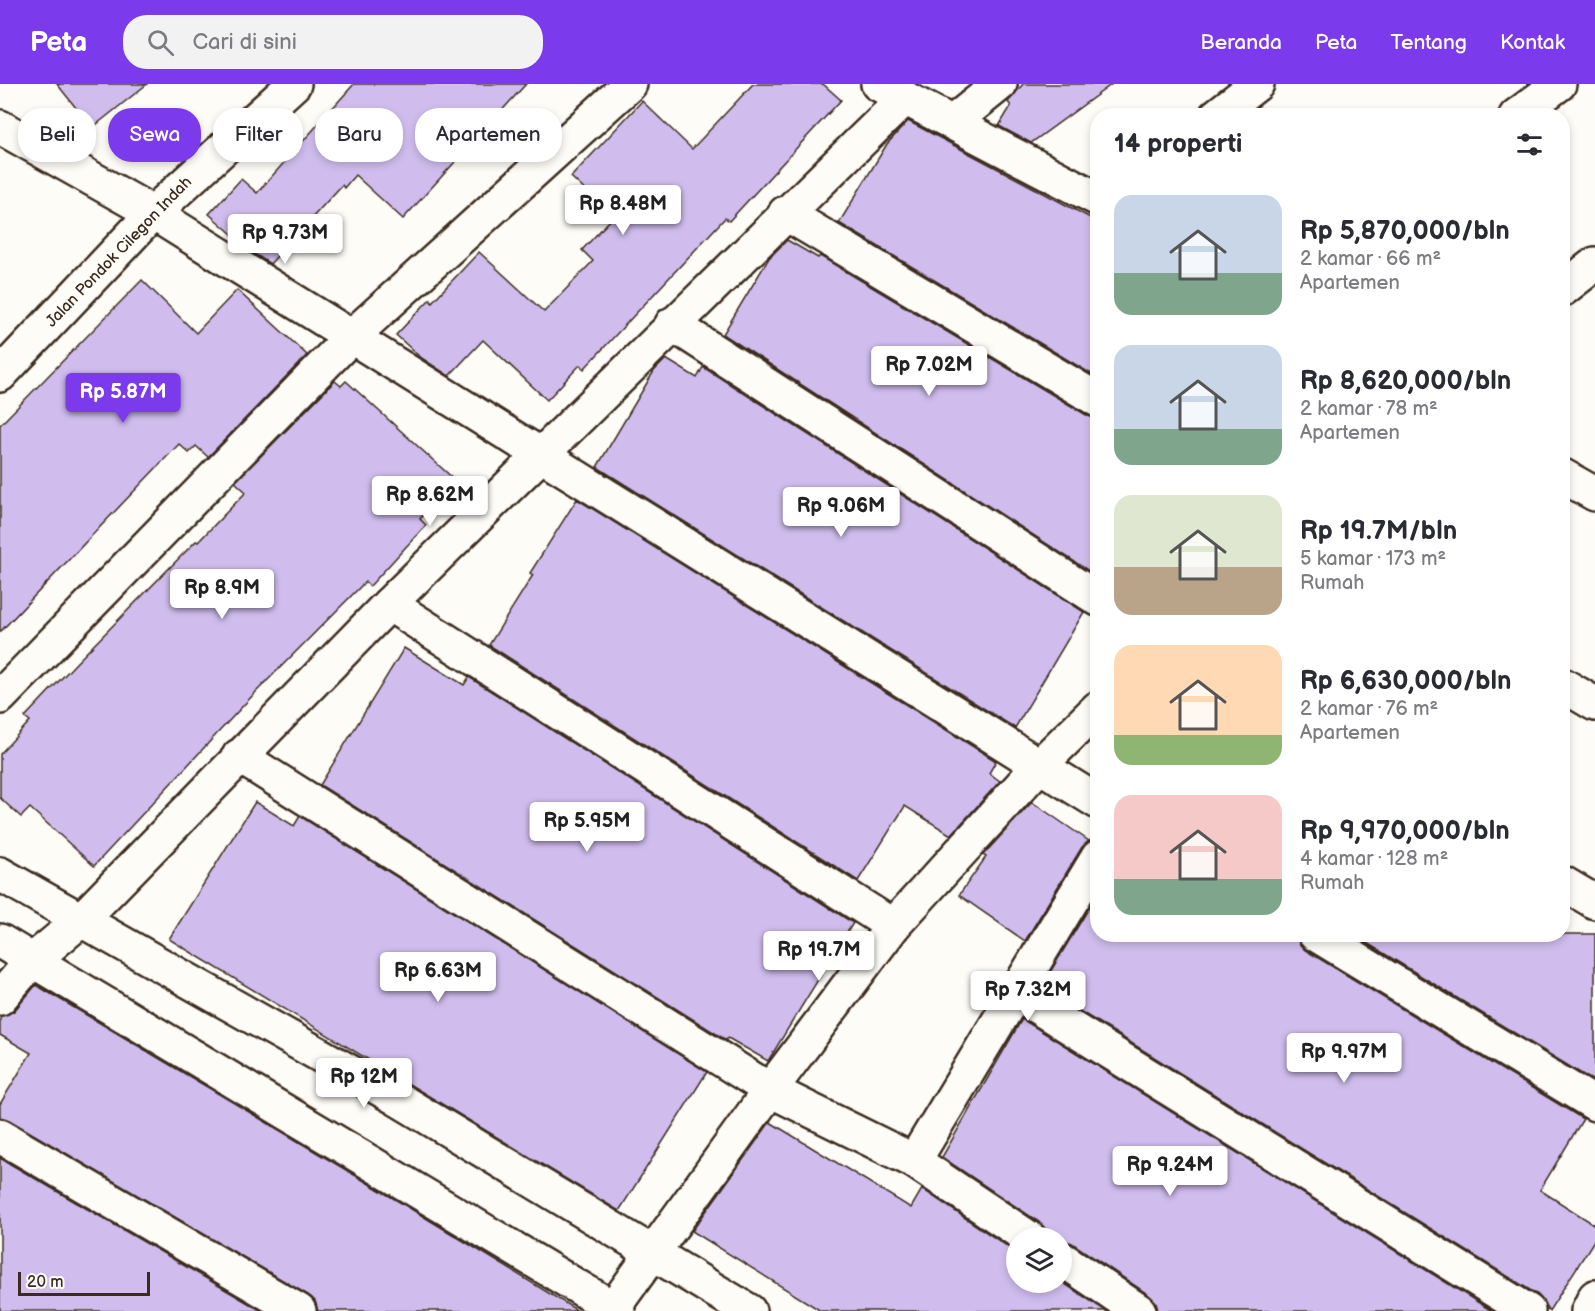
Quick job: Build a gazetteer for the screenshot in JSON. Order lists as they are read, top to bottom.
{
  "streets": {
    "street": ["Jalan Pondok Cilegon Indah"]
  },
  "scale_bar": "20 m",
  "page": {
    "header": "Peta",
    "search": "Cari di sini",
    "nav": [
      "Beranda",
      "Peta",
      "Tentang",
      "Kontak"
    ],
    "chip": [
      "Beli",
      "Sewa",
      "Filter",
      "Baru",
      "Apartemen"
    ],
    "heading": "14 properti",
    "list": [
      {
        "name": "Rp 5,870,000/bln",
        "note": "2 kamar · 66 m² · Apartemen"
      },
      {
        "name": "Rp 8,620,000/bln",
        "note": "2 kamar · 78 m² · Apartemen"
      },
      {
        "name": "Rp 19.7M/bln",
        "note": "5 kamar · 173 m² · Rumah"
      },
      {
        "name": "Rp 6,630,000/bln",
        "note": "2 kamar · 76 m² · Apartemen"
      },
      {
        "name": "Rp 9,970,000/bln",
        "note": "4 kamar · 128 m² · Rumah"
      }
    ],
    "price": [
      "Rp 8.48M",
      "Rp 9.73M",
      "Rp 7.02M",
      "Rp 5.87M",
      "Rp 8.62M",
      "Rp 9.06M",
      "Rp 8.9M",
      "Rp 5.95M",
      "Rp 19.7M",
      "Rp 6.63M",
      "Rp 7.32M",
      "Rp 9.97M",
      "Rp 12M",
      "Rp 9.24M"
    ],
    "scale": "20 m"
  }
}
